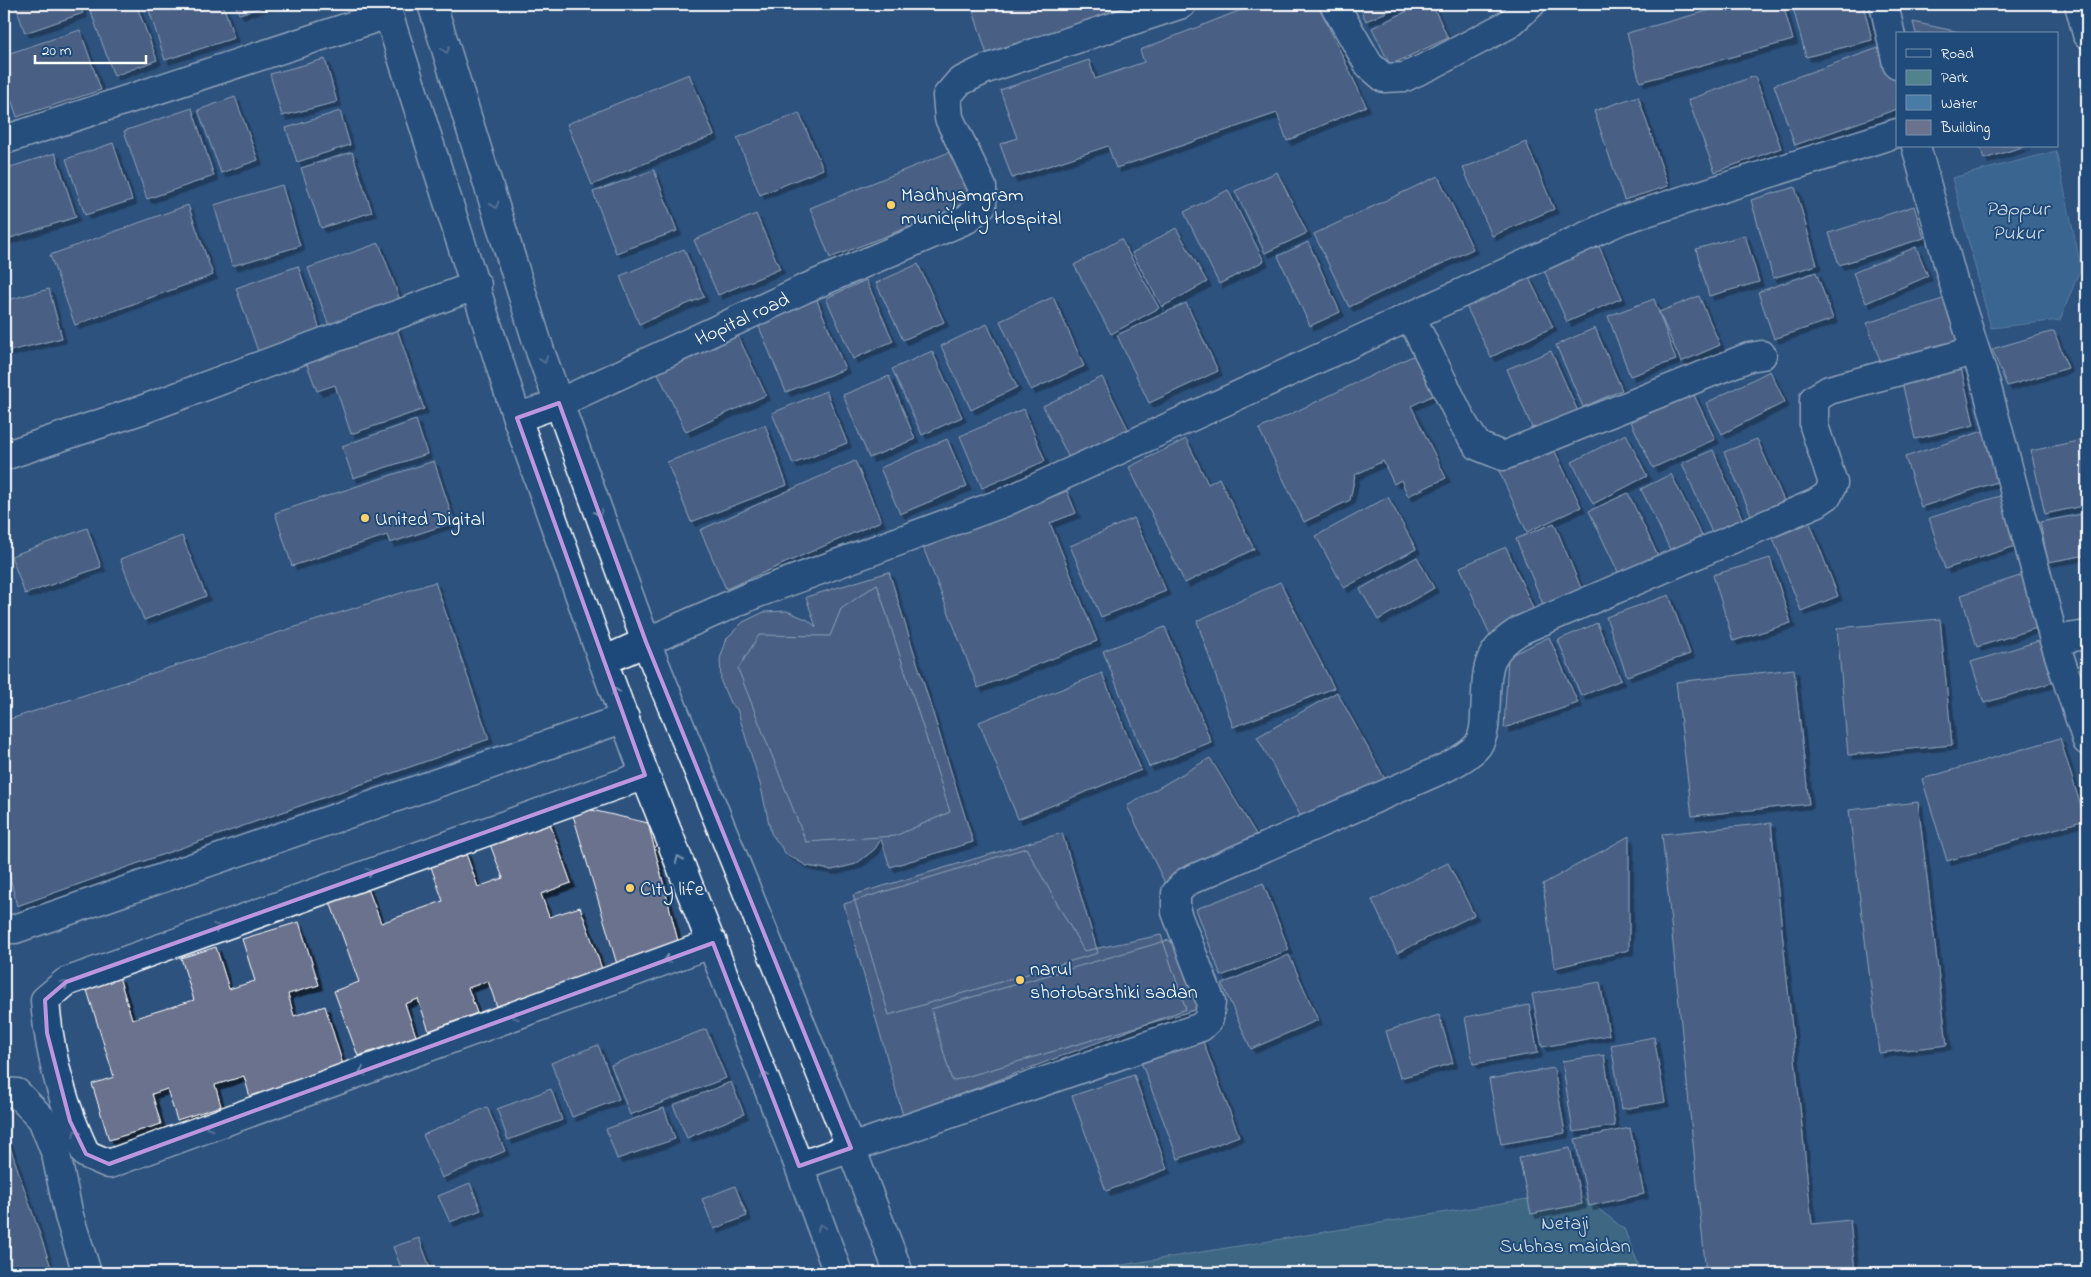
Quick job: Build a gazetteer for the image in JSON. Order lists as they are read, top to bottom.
{
  "streets": {
    "street": ["Hopital road"]
  },
  "water": ["Pappur Pukur"],
  "parks": ["Netaji Subhas maidan"],
  "places": [
    "Madhyamgram municiplity Hospital",
    "United Digital",
    "CIty life",
    "narul shotobarshiki sadan"
  ],
  "legend": [
    "Road",
    "Park",
    "Water",
    "Building"
  ],
  "scale_bar": "20 m"
}
